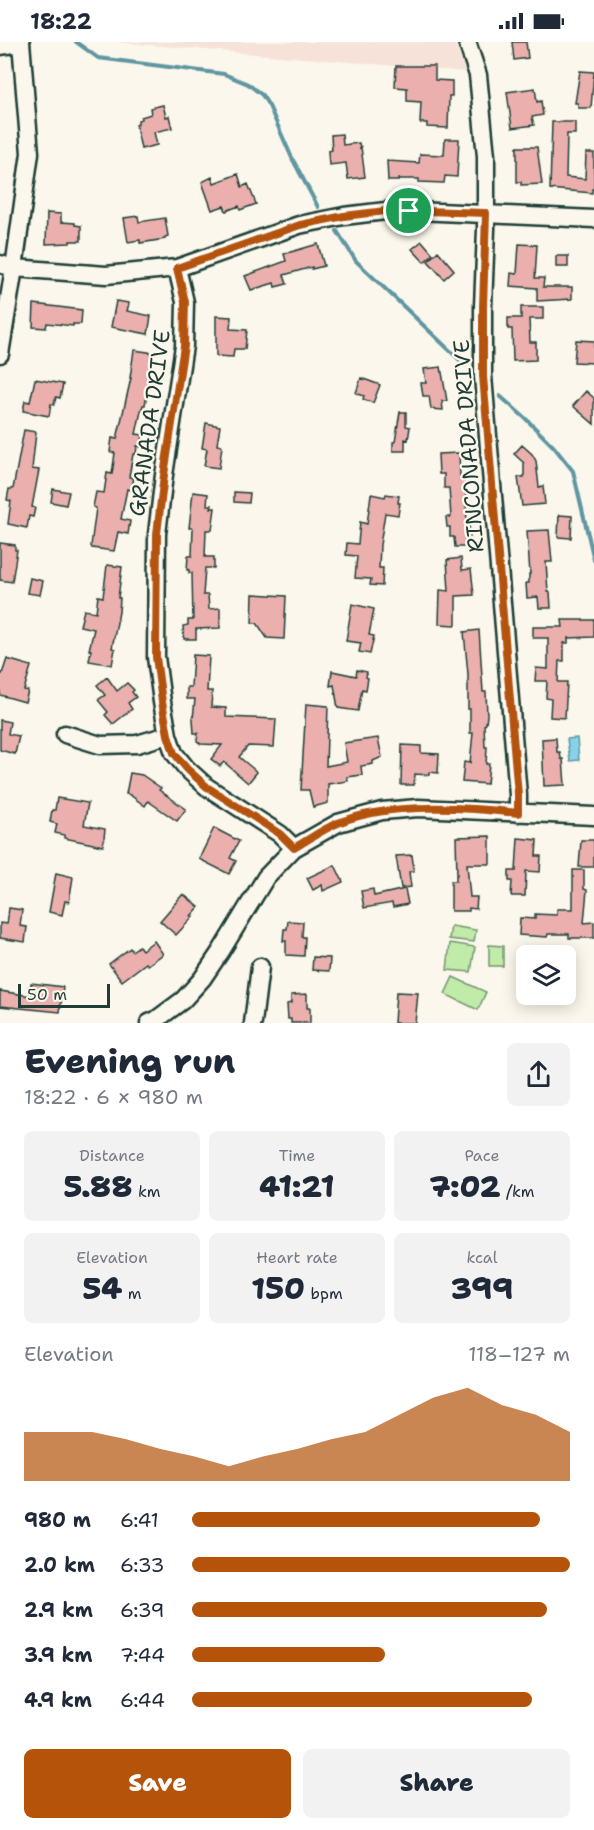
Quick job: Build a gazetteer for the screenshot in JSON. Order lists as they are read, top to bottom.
{
  "streets": {
    "street": ["GRANADA DRIVE", "RINCONADA DRIVE"]
  },
  "scale_bar": "50 m",
  "page": {
    "status": "18:22",
    "scale": "50 m",
    "heading": ["Evening run", "18:22 · 6 × 980 m"],
    "stats": [
      ["Distance", "5.88 km"],
      ["Time", "41:21"],
      ["Pace", "7:02 /km"],
      ["Elevation", "54 m"],
      ["Heart rate", "150 bpm"],
      ["kcal", "399"]
    ],
    "chart": ["Elevation", "118–127 m"],
    "list": [
      {
        "name": "980 m",
        "note": "6:41"
      },
      {
        "name": "2.0 km",
        "note": "6:33"
      },
      {
        "name": "2.9 km",
        "note": "6:39"
      },
      {
        "name": "3.9 km",
        "note": "7:44"
      },
      {
        "name": "4.9 km",
        "note": "6:44"
      }
    ],
    "buttons": ["Save", "Share"]
  }
}
